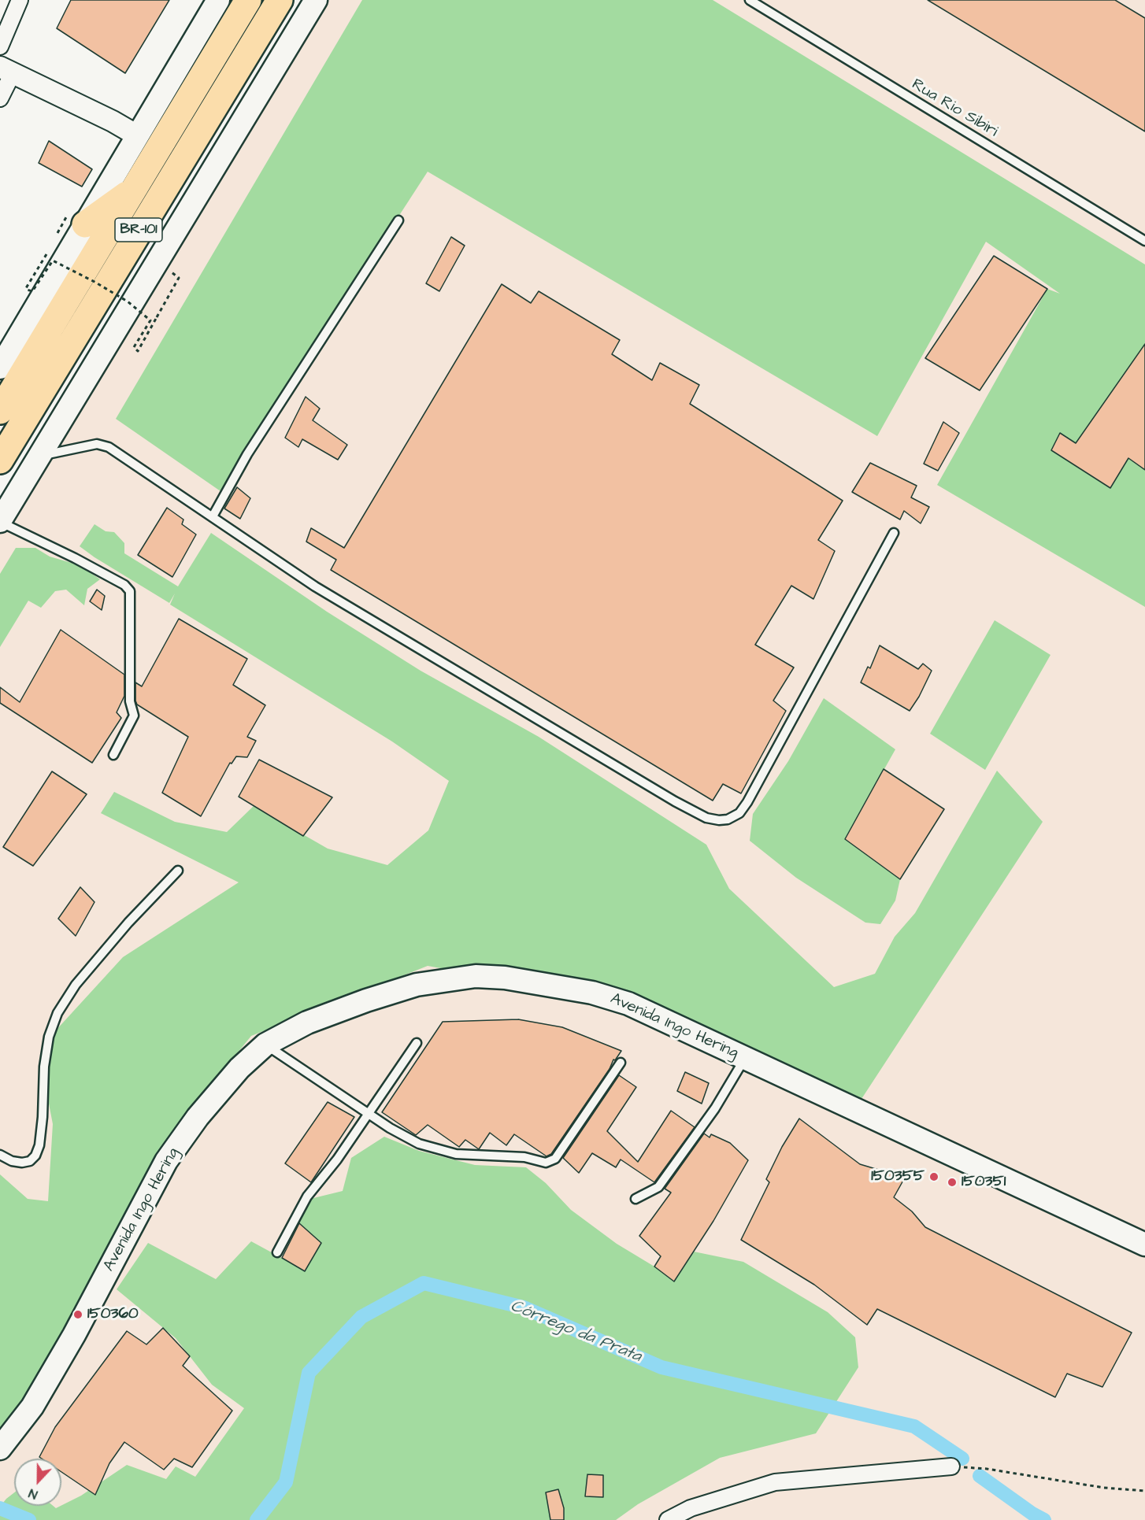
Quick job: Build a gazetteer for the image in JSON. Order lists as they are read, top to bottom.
{
  "streets": {
    "highway": ["BR-101"],
    "main road": ["Avenida Ingo Hering"],
    "lane": ["Rua Rio Sibiri"]
  },
  "water": ["Córrego da Prata"],
  "places": ["150355", "150351", "150360"],
  "north": "bottom"
}
